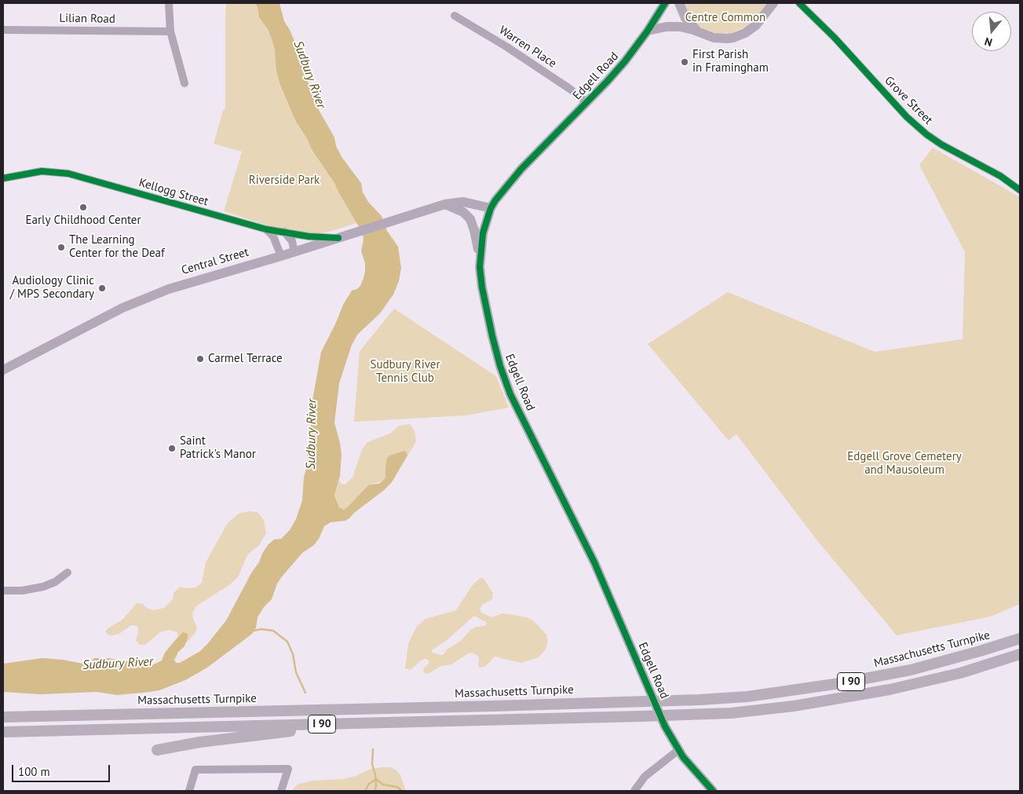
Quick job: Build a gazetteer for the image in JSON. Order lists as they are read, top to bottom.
{
  "streets": {
    "highway": ["Massachusetts Turnpike", "I 90"],
    "main road": ["Edgell Road", "Central Street"],
    "street": [
      "Lilian Road",
      "Warren Place",
      "Grove Street",
      "Kellogg Street"
    ]
  },
  "crossings": [
    ["Warren Place", "Edgell Road"],
    ["Edgell Road", "Central Street"],
    ["Kellogg Street", "Central Street"]
  ],
  "water": ["Sudbury River"],
  "parks": [
    "Centre Common",
    "Riverside Park",
    "Sudbury River Tennis Club",
    "Edgell Grove Cemetery and Mausoleum"
  ],
  "places": [
    "First Parish in Framingham",
    "Early Childhood Center",
    "The Learning Center for the Deaf",
    "Audiology Clinic / MPS Secondary",
    "Carmel Terrace",
    "Saint Patrick's Manor"
  ],
  "scale_bar": "100 m",
  "north": "bottom"
}
